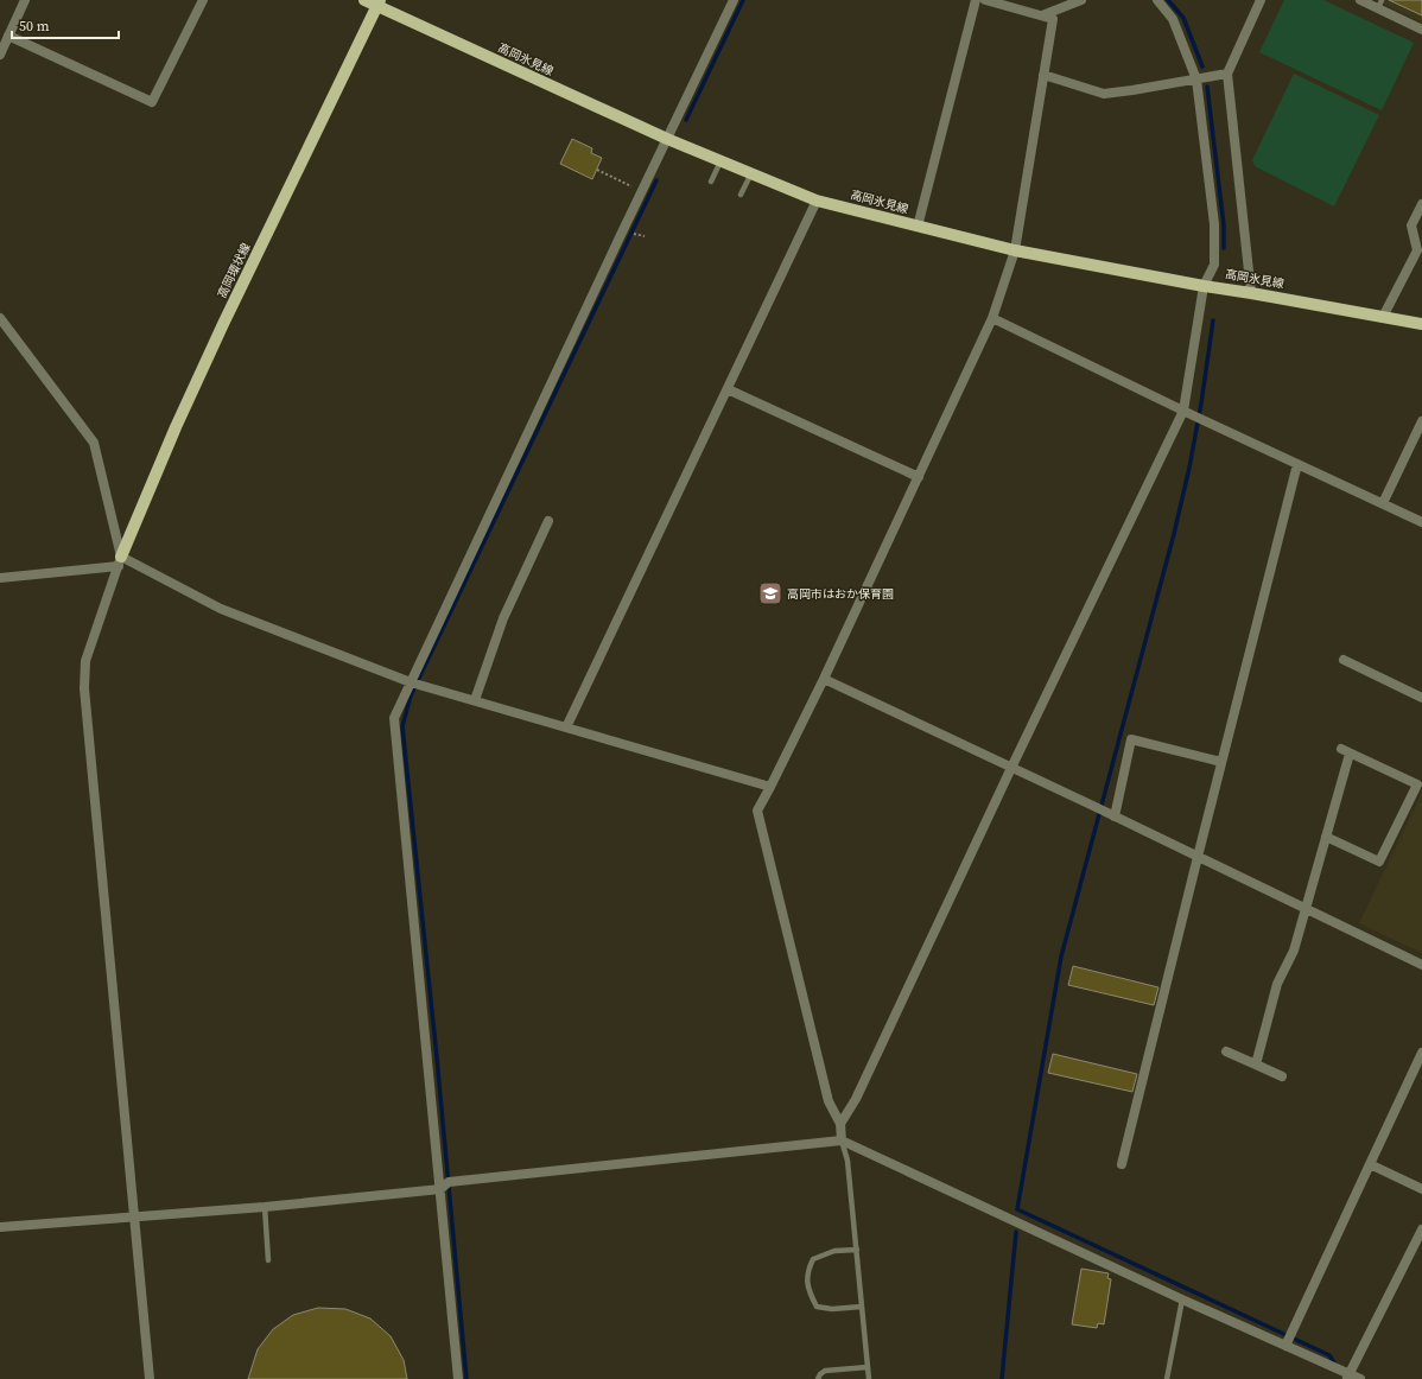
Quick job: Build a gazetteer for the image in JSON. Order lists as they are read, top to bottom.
{
  "streets": {
    "main road": ["高岡氷見線", "高岡環状線"]
  },
  "crossings": [
    ["高岡氷見線", "高岡環状線"]
  ],
  "places": {
    "school or university": ["高岡市はおか保育園"]
  },
  "scale_bar": "50 m"
}
